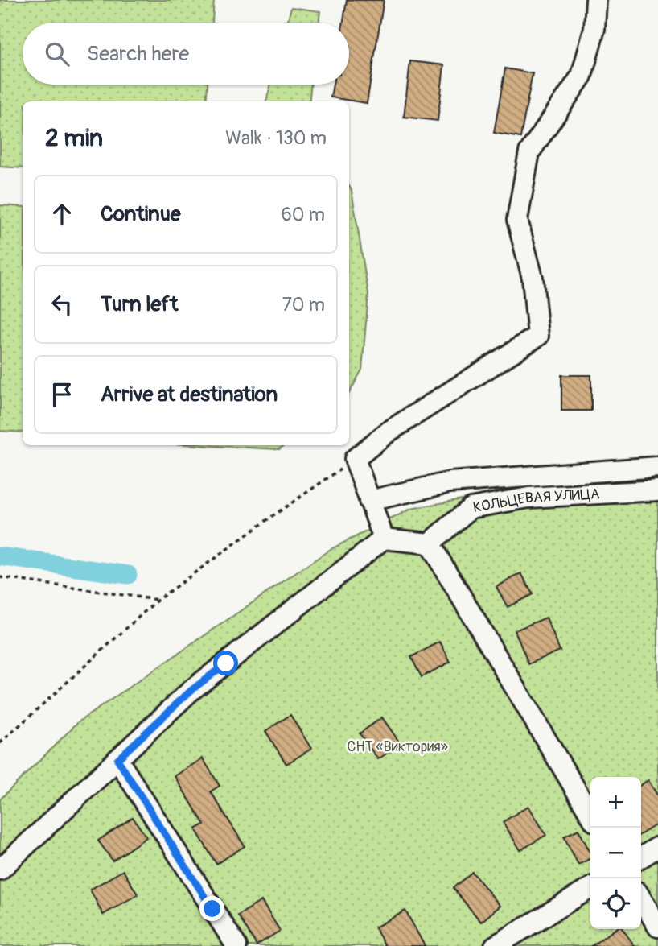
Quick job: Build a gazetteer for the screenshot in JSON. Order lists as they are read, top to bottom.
{
  "streets": {
    "street": ["КОЛЬЦЕВАЯ УЛИЦА"]
  },
  "parks": ["СНТ «Виктория»"],
  "page": {
    "search": "Search here",
    "heading": ["2 min", "Walk · 130 m"],
    "list": [
      ["Continue", "60 m"],
      ["Turn left", "70 m"],
      "Arrive at destination"
    ],
    "map_buttons": ["+", "−"]
  }
}
